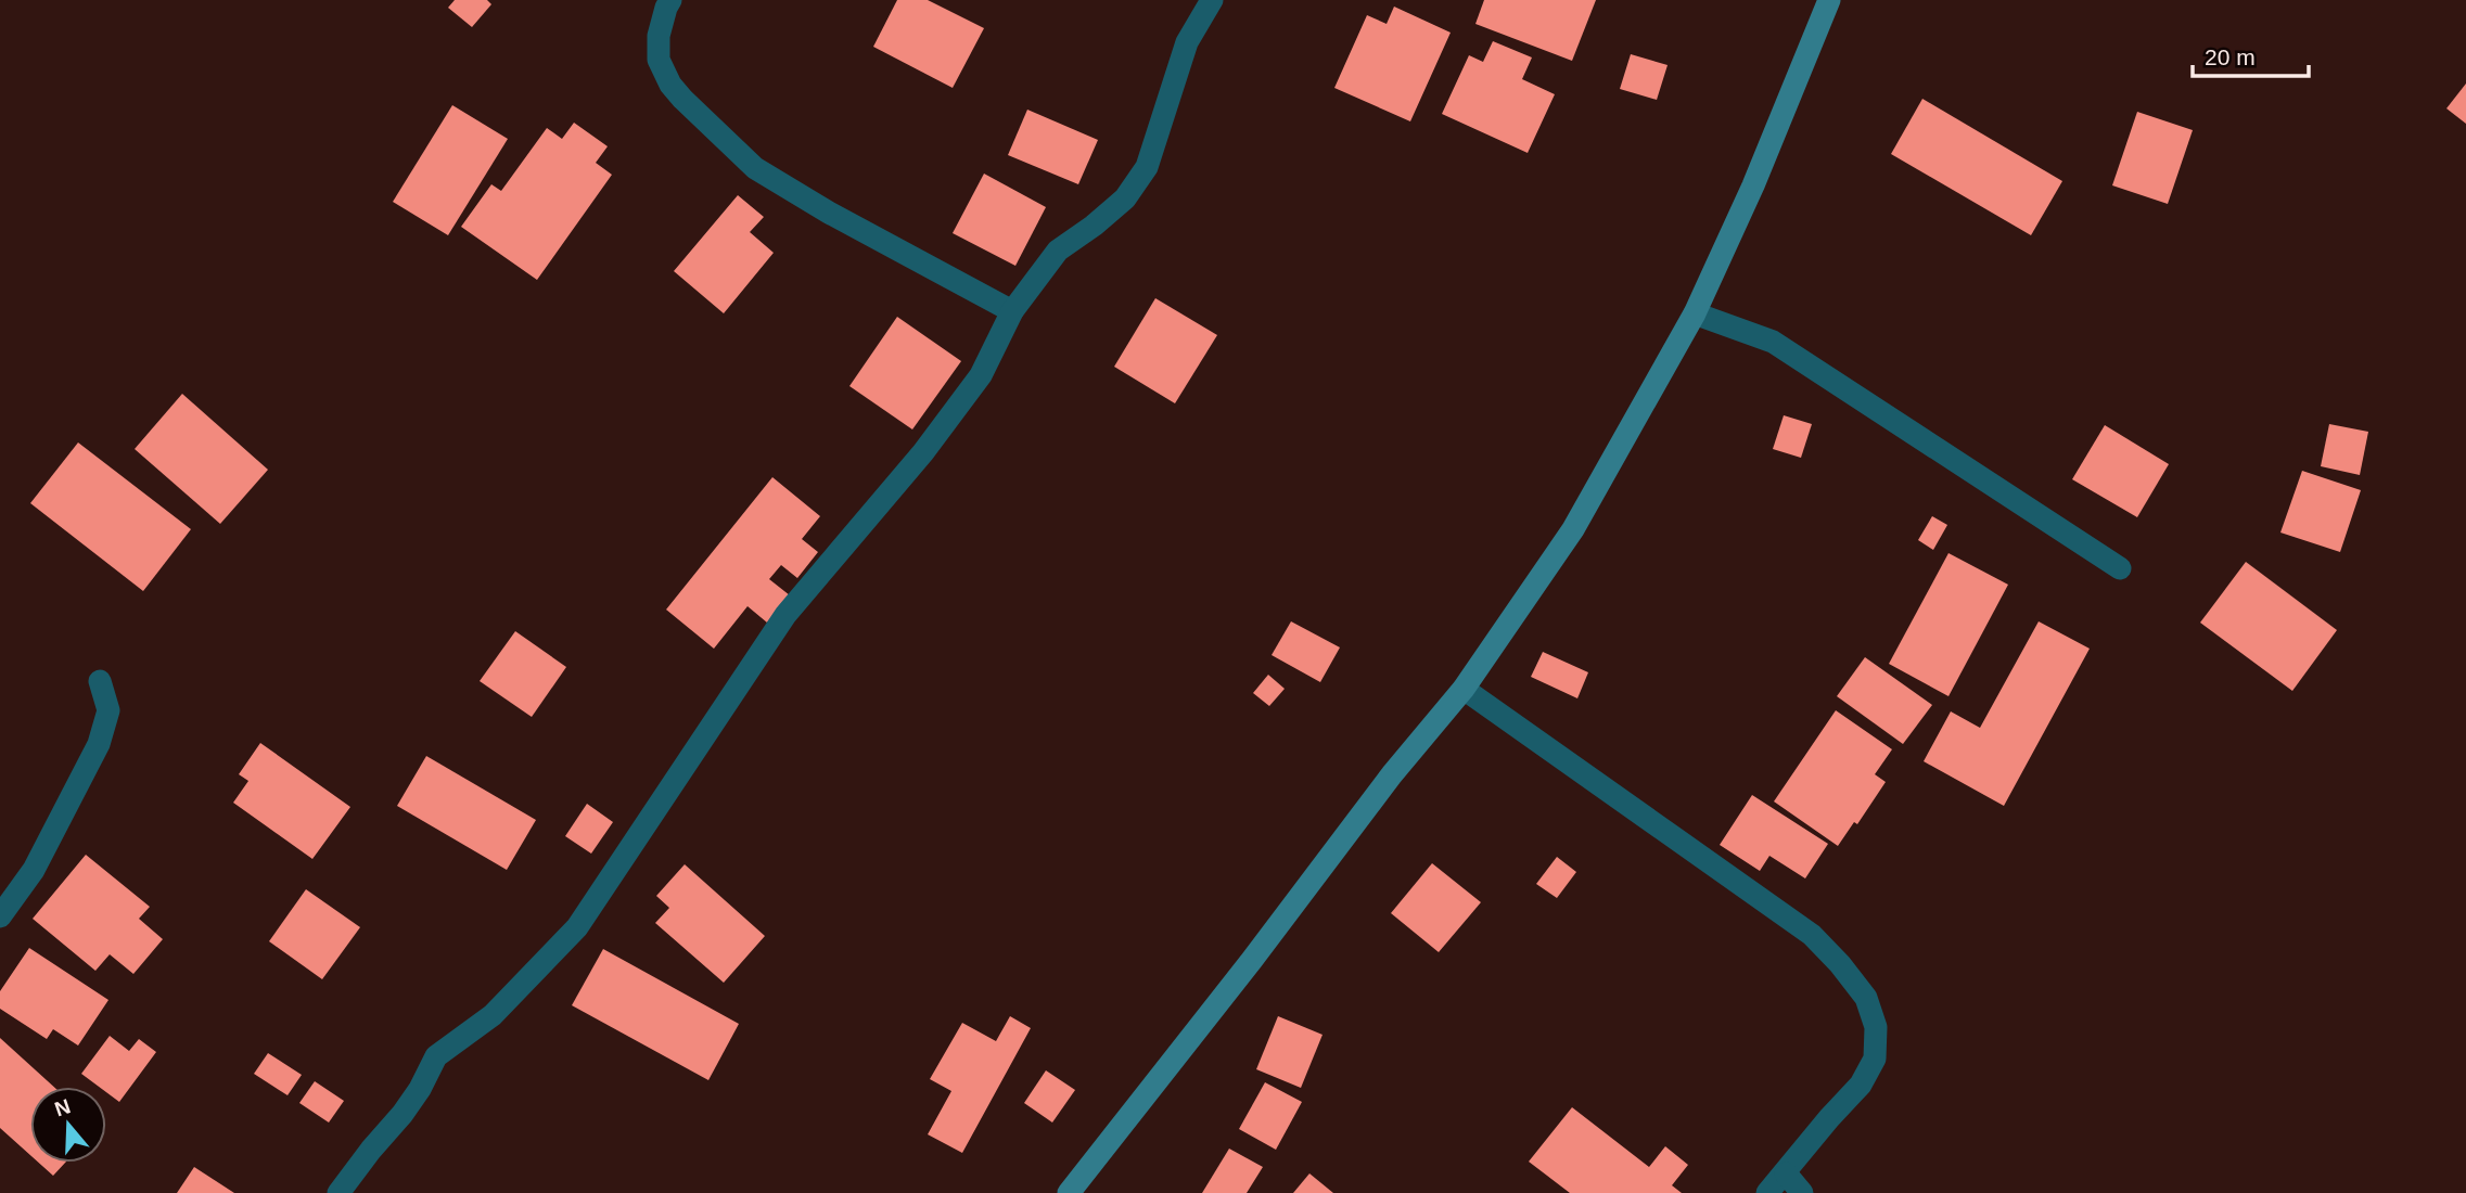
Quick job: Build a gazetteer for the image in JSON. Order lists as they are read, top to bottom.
{
  "scale_bar": "20 m",
  "north": "top"
}
